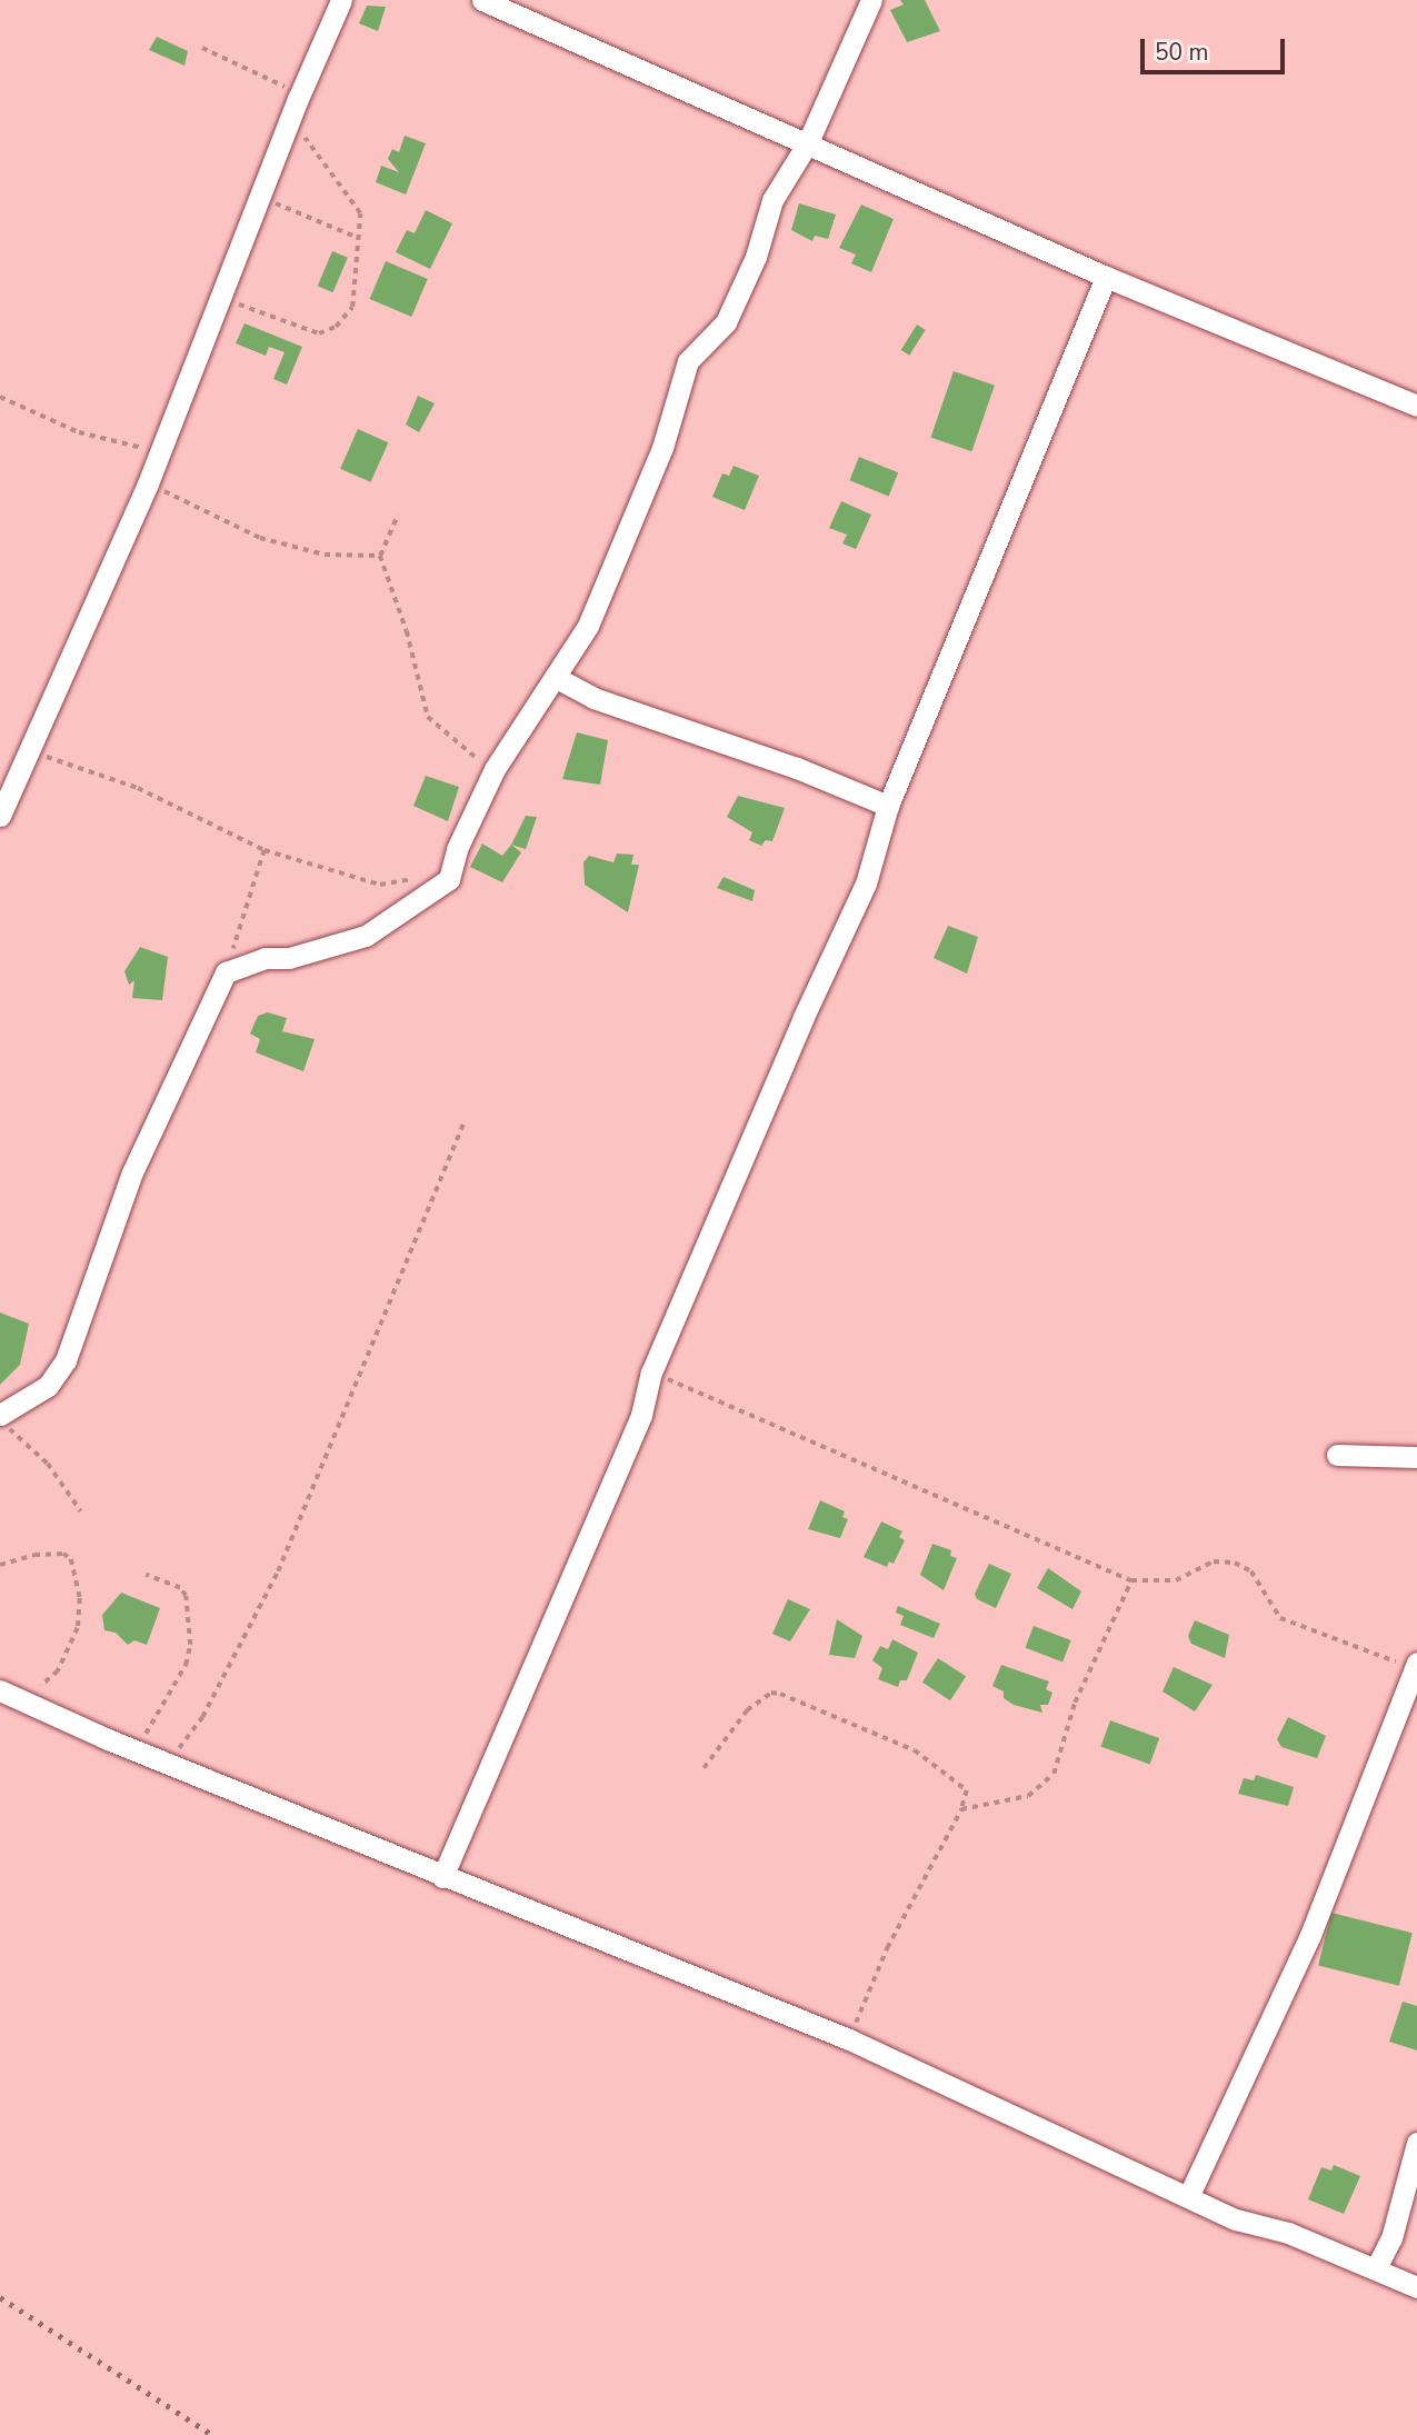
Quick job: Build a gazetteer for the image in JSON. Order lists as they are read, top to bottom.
{
  "scale_bar": "50 m"
}
